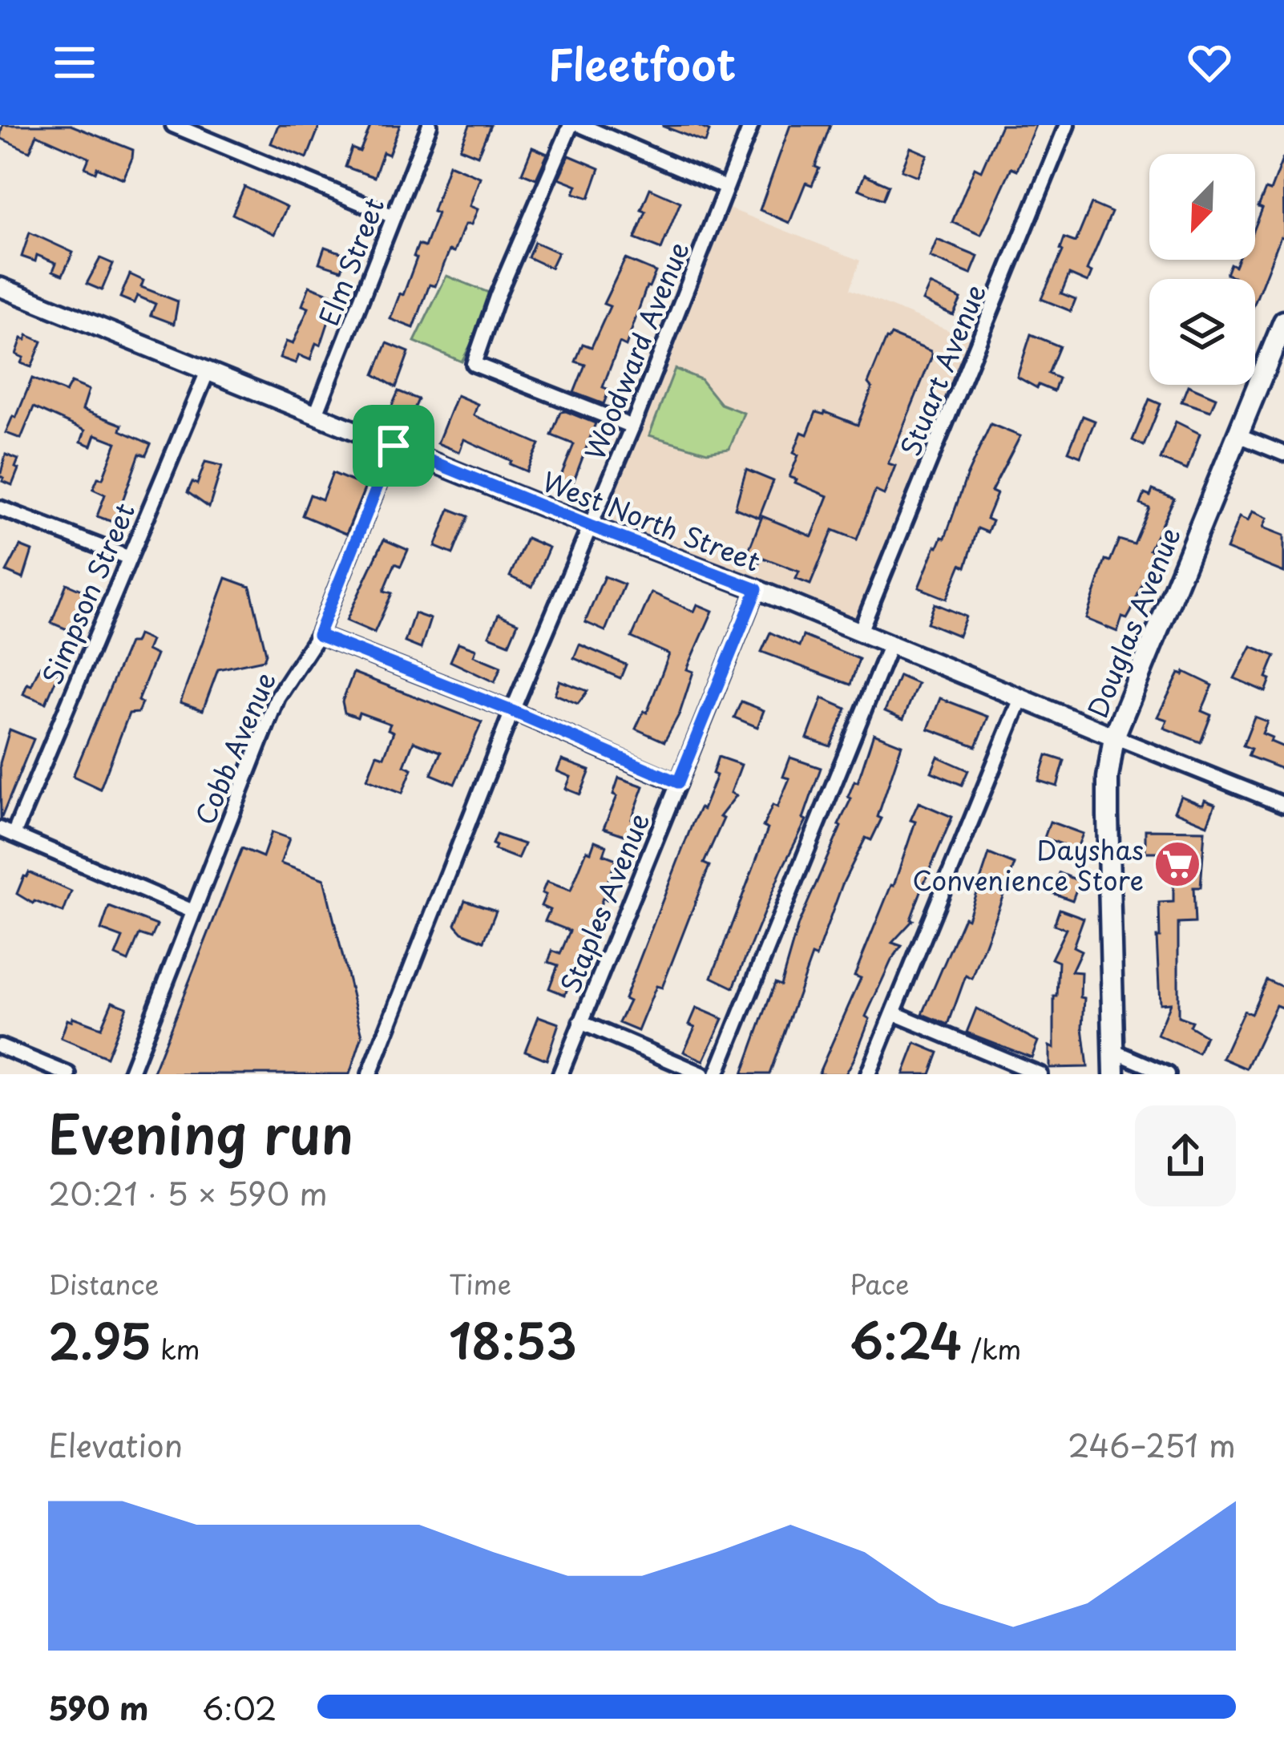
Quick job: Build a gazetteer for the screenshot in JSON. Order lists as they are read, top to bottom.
{
  "streets": {
    "main road": ["Douglas Avenue"],
    "street": [
      "Elm Street",
      "Woodward Avenue",
      "Stuart Avenue",
      "West North Street",
      "Simpson Street",
      "Cobb Avenue",
      "Staples Avenue"
    ]
  },
  "crossings": [
    ["Elm Street", "West North Street"],
    ["Woodward Avenue", "West North Street"],
    ["Stuart Avenue", "West North Street"],
    ["West North Street", "Simpson Street"],
    ["West North Street", "Douglas Avenue"],
    ["West North Street", "Cobb Avenue"],
    ["West North Street", "Staples Avenue"]
  ],
  "places": {
    "supermarket": ["Dayshas Convenience Store"]
  },
  "north": "bottom left",
  "page": {
    "header": "Fleetfoot",
    "heading": ["Evening run", "20:21 · 5 × 590 m"],
    "stats": [
      ["Distance", "2.95 km"],
      ["Time", "18:53"],
      ["Pace", "6:24 /km"]
    ],
    "chart": ["Elevation", "246–251 m"],
    "list": [
      {
        "name": "590 m",
        "note": "6:02"
      }
    ]
  }
}
